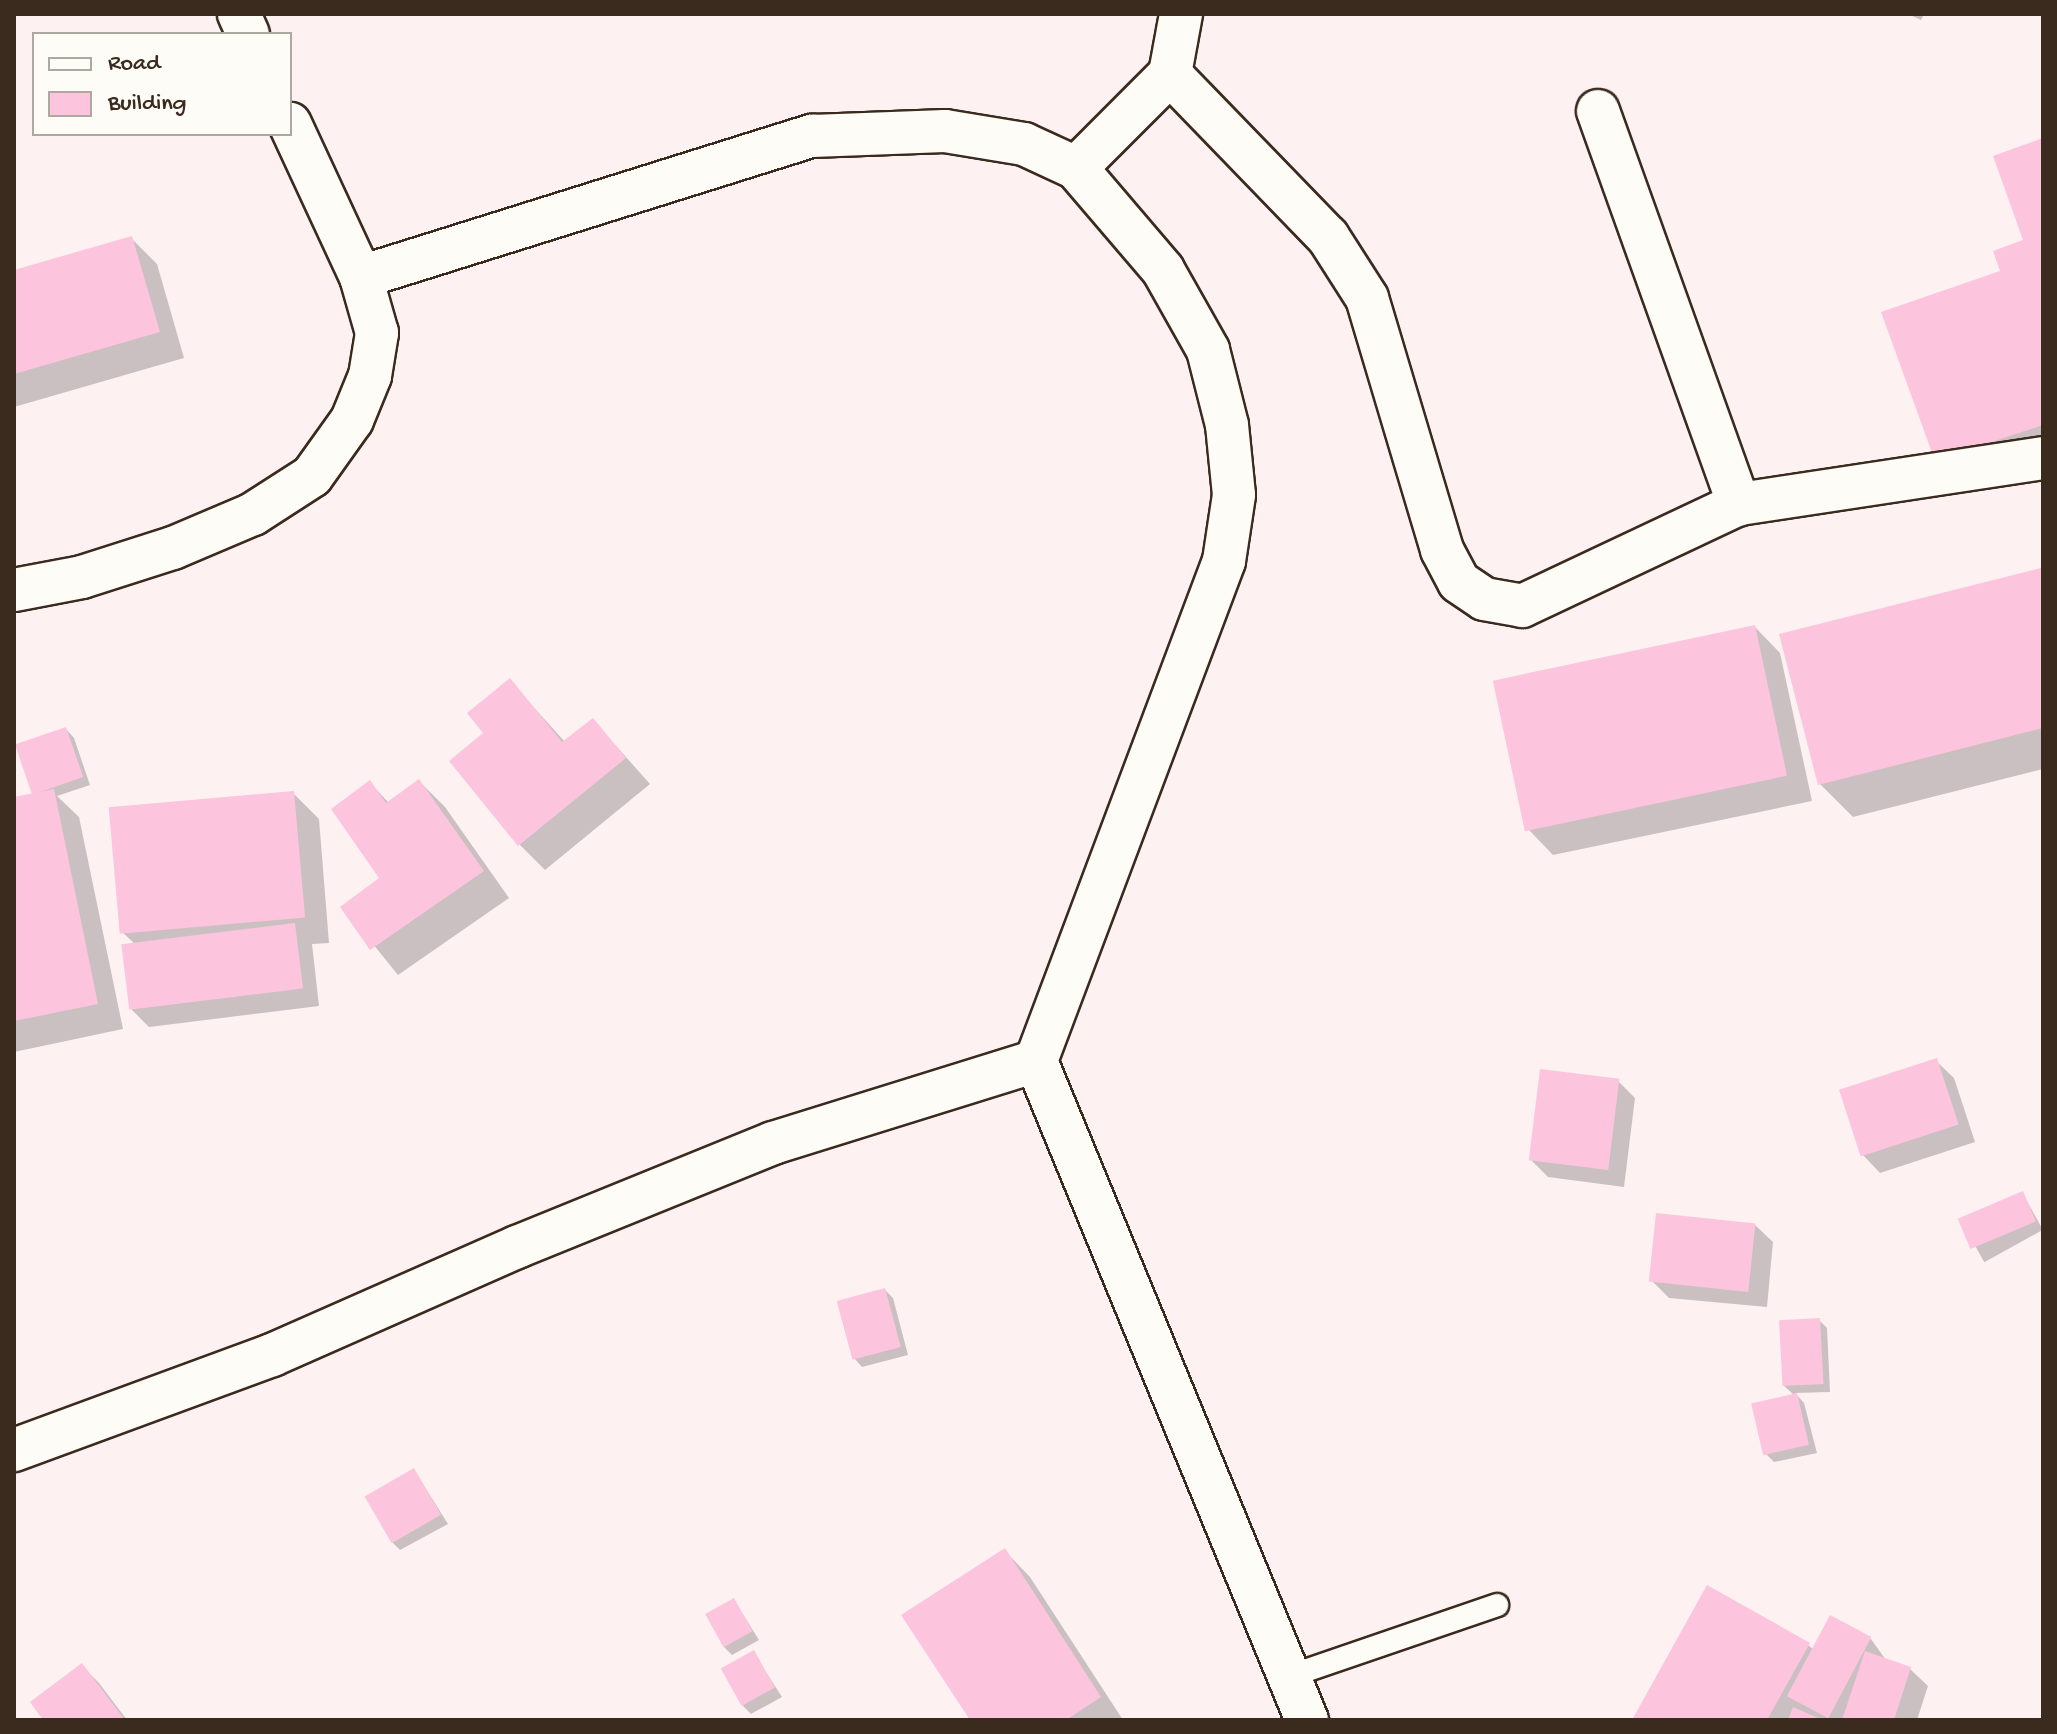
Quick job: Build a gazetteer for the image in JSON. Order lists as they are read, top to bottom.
{
  "legend": ["Road", "Building"]
}
